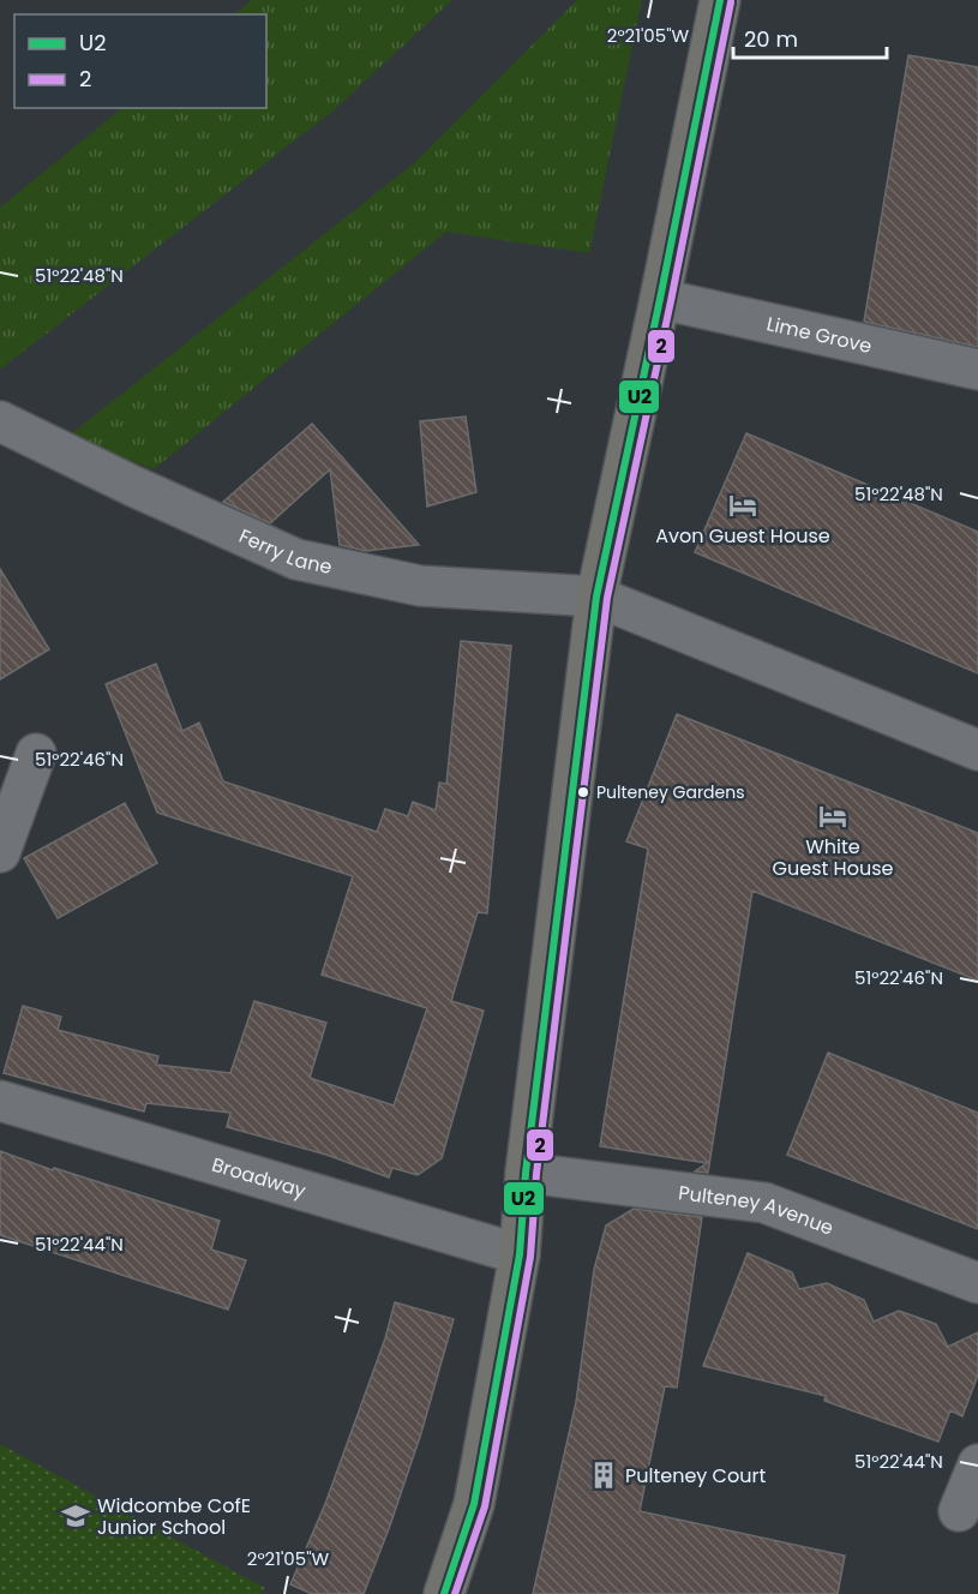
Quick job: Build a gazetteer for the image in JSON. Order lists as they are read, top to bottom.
{
  "streets": {
    "street": [
      "Lime Grove",
      "Ferry Lane",
      "Broadway",
      "Pulteney Avenue"
    ]
  },
  "places": {
    "hotel": ["Avon Guest House", "White Guest House"],
    "other": ["Pulteney Gardens"],
    "building": ["Pulteney Court"],
    "school or university": ["Widcombe CofE Junior School"]
  },
  "lines": ["transit line U2", "transit line 2"],
  "legend": ["U2", "2"],
  "scale_bar": "20 m",
  "coordinates": [
    "2°21'05\"W",
    "51°22'48\"N",
    "51°22'46\"N",
    "51°22'44\"N"
  ]
}
